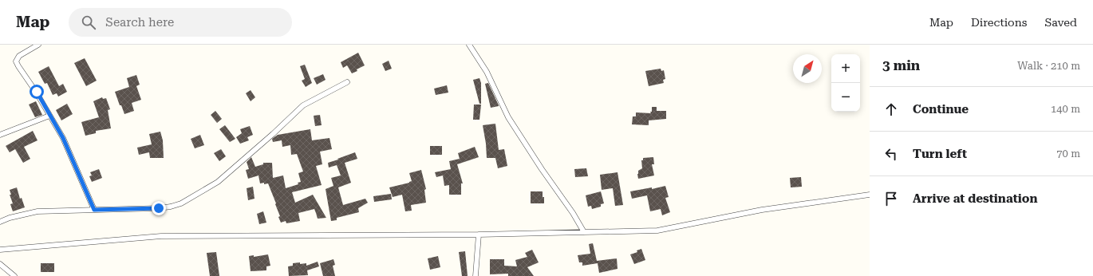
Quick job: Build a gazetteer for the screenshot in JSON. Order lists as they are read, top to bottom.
{
  "north": "top right",
  "page": {
    "header": "Map",
    "search": "Search here",
    "nav": ["Map", "Directions", "Saved"],
    "heading": ["3 min", "Walk · 210 m"],
    "map_buttons": ["+", "−"],
    "list": [
      ["Continue", "140 m"],
      ["Turn left", "70 m"],
      "Arrive at destination"
    ]
  }
}
